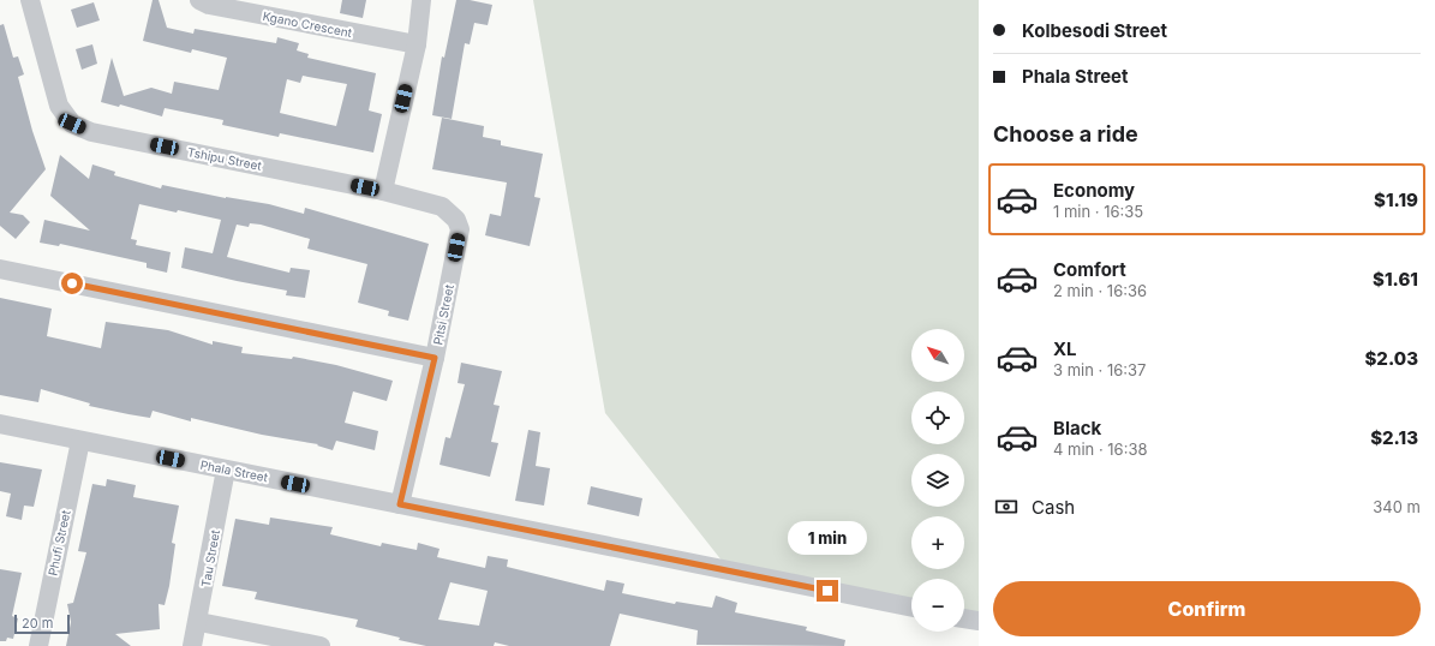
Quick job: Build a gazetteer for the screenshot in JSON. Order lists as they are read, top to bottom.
{
  "streets": {
    "street": [
      "Kgano Crescent",
      "Tshipu Street",
      "Pitsi Street",
      "Phala Street",
      "Phufi Street",
      "Tau Street"
    ]
  },
  "crossings": [
    ["Tshipu Street", "Pitsi Street"],
    ["Pitsi Street", "Phala Street"],
    ["Phala Street", "Phufi Street"],
    ["Phala Street", "Tau Street"]
  ],
  "scale_bar": "20 m",
  "north": "top left",
  "page": {
    "banner": ["Kolbesodi Street", "Phala Street"],
    "heading": "Choose a ride",
    "list": [
      {
        "name": "Economy",
        "note": "1 min · 16:35",
        "value": "$1.19"
      },
      {
        "name": "Comfort",
        "note": "2 min · 16:36",
        "value": "$1.61"
      },
      {
        "name": "XL",
        "note": "3 min · 16:37",
        "value": "$2.03"
      },
      {
        "name": "Black",
        "note": "4 min · 16:38",
        "value": "$2.13"
      }
    ],
    "map_buttons": ["+", "−"],
    "pay": ["Cash", "340 m"],
    "bubble": "1 min",
    "buttons": "Confirm",
    "scale": "20 m"
  }
}
